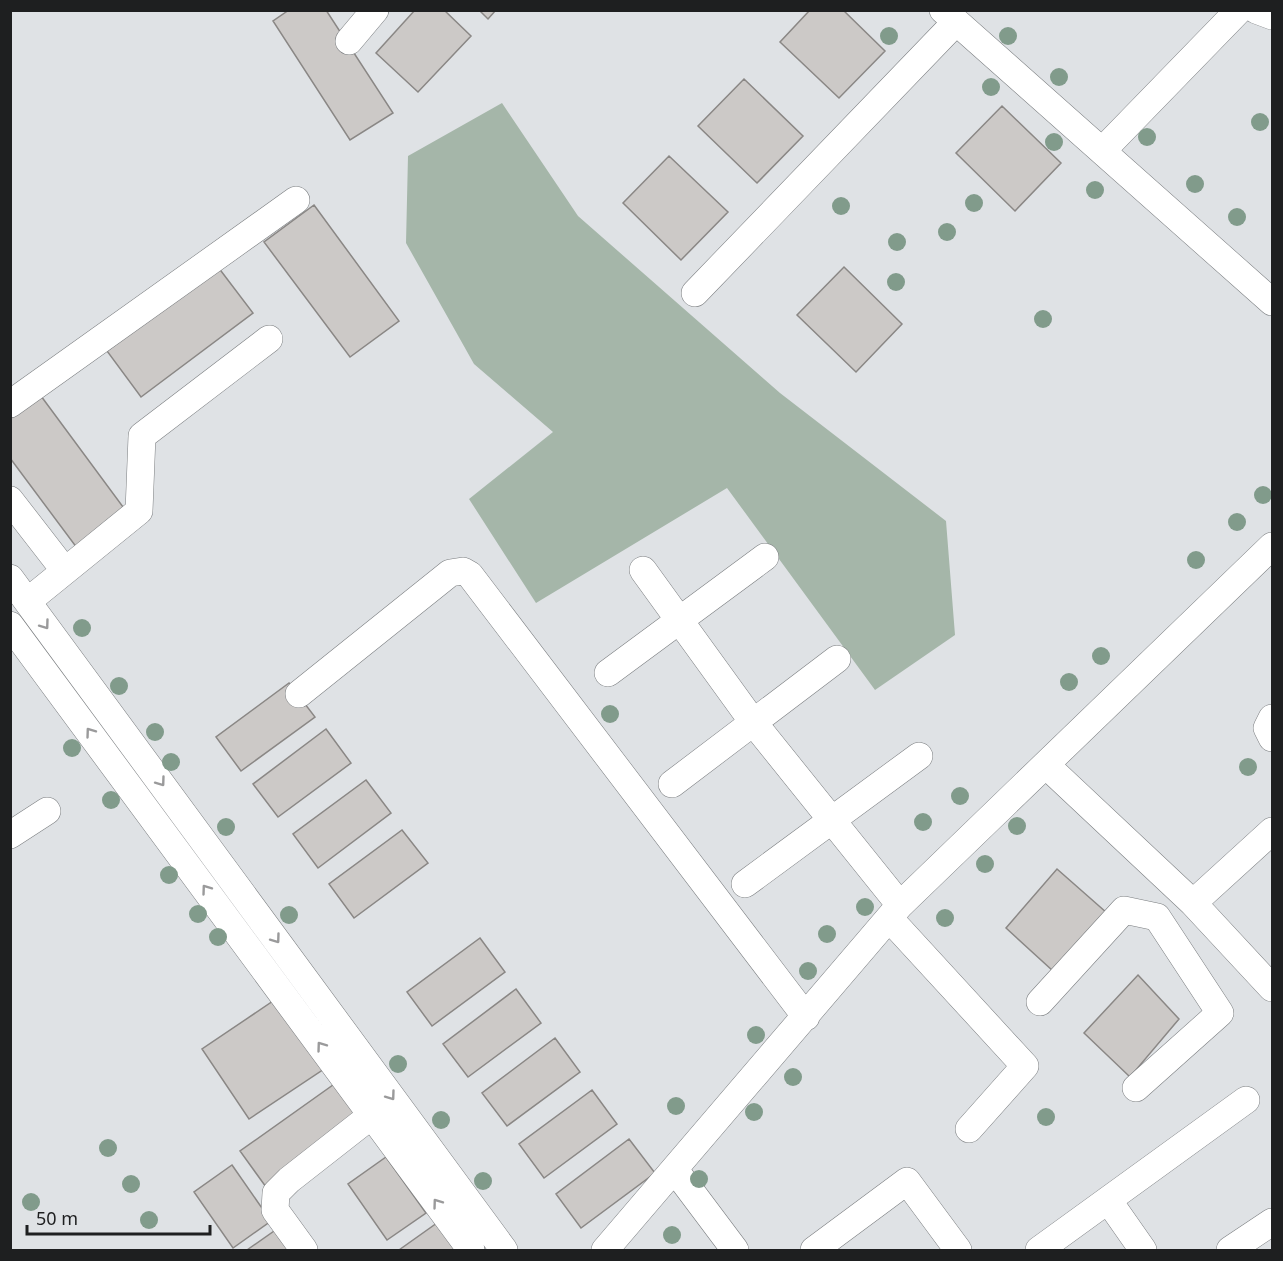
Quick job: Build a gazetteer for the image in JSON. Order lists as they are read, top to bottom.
{
  "scale_bar": "50 m"
}
